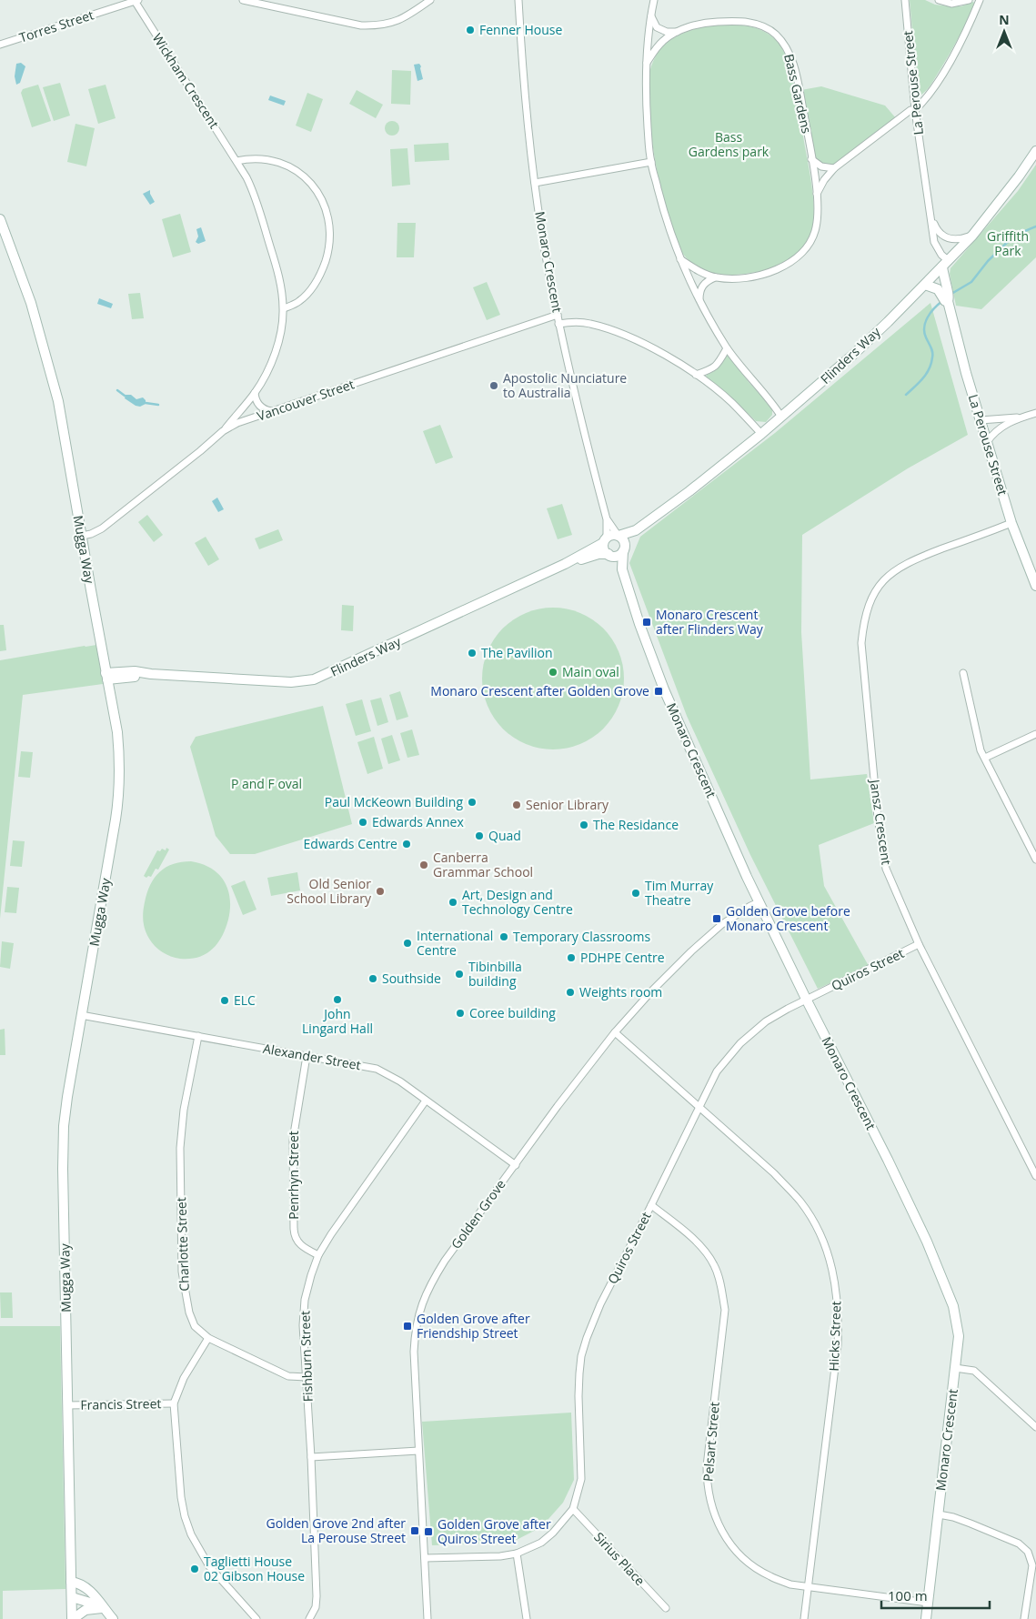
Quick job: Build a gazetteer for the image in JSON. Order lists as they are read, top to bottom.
{
  "streets": {
    "street": [
      "Torres Street",
      "Wickham Crescent",
      "La Perouse Street",
      "Bass Gardens",
      "Monaro Crescent",
      "Flinders Way",
      "Vancouver Street",
      "Mugga Way",
      "Jansz Crescent",
      "Quiros Street",
      "Alexander Street",
      "Penrhyn Street",
      "Golden Grove",
      "Charlotte Street",
      "Hicks Street",
      "Fishburn Street",
      "Francis Street",
      "Pelsart Street",
      "Sirius Place"
    ]
  },
  "crossings": [
    ["Torres Street", "Wickham Crescent"],
    ["Wickham Crescent", "Vancouver Street"],
    ["La Perouse Street", "Flinders Way"],
    ["La Perouse Street", "Jansz Crescent"],
    ["Monaro Crescent", "Flinders Way"],
    ["Monaro Crescent", "Vancouver Street"],
    ["Monaro Crescent", "Quiros Street"],
    ["Monaro Crescent", "Golden Grove"],
    ["Monaro Crescent", "Pelsart Street"],
    ["Flinders Way", "Mugga Way"],
    ["Vancouver Street", "Mugga Way"],
    ["Mugga Way", "Alexander Street"],
    ["Mugga Way", "Francis Street"],
    ["Jansz Crescent", "Quiros Street"],
    ["Quiros Street", "Golden Grove"],
    ["Quiros Street", "Hicks Street"],
    ["Quiros Street", "Pelsart Street"],
    ["Quiros Street", "Sirius Place"],
    ["Alexander Street", "Penrhyn Street"],
    ["Alexander Street", "Golden Grove"],
    ["Alexander Street", "Charlotte Street"],
    ["Alexander Street", "Fishburn Street"],
    ["Penrhyn Street", "Fishburn Street"],
    ["Golden Grove", "Hicks Street"],
    ["Charlotte Street", "Fishburn Street"],
    ["Hicks Street", "Pelsart Street"]
  ],
  "parks": ["Bass Gardens park", "Griffith Park", "P and F oval"],
  "places": {
    "other": [
      "Fenner House",
      "Apostolic Nunciature to Australia",
      "The Pavilion",
      "Main oval",
      "Paul McKeown Building",
      "Senior Library",
      "Edwards Annex",
      "The Residance",
      "Quad",
      "Edwards Centre",
      "Canberra Grammar School",
      "Old Senior School Library",
      "Tim Murray Theatre",
      "Art, Design and Technology Centre",
      "Temporary Classrooms",
      "International Centre",
      "PDHPE Centre",
      "Tibinbilla building",
      "Southside",
      "Weights room",
      "John Lingard Hall",
      "ELC",
      "Coree building",
      "Taglietti House 02 Gibson House"
    ],
    "transit": [
      "Monaro Crescent after Flinders Way",
      "Monaro Crescent after Golden Grove",
      "Golden Grove before Monaro Crescent",
      "Golden Grove after Friendship Street",
      "Golden Grove 2nd after La Perouse Street",
      "Golden Grove after Quiros Street"
    ]
  },
  "scale_bar": "100 m",
  "north": "top"
}
